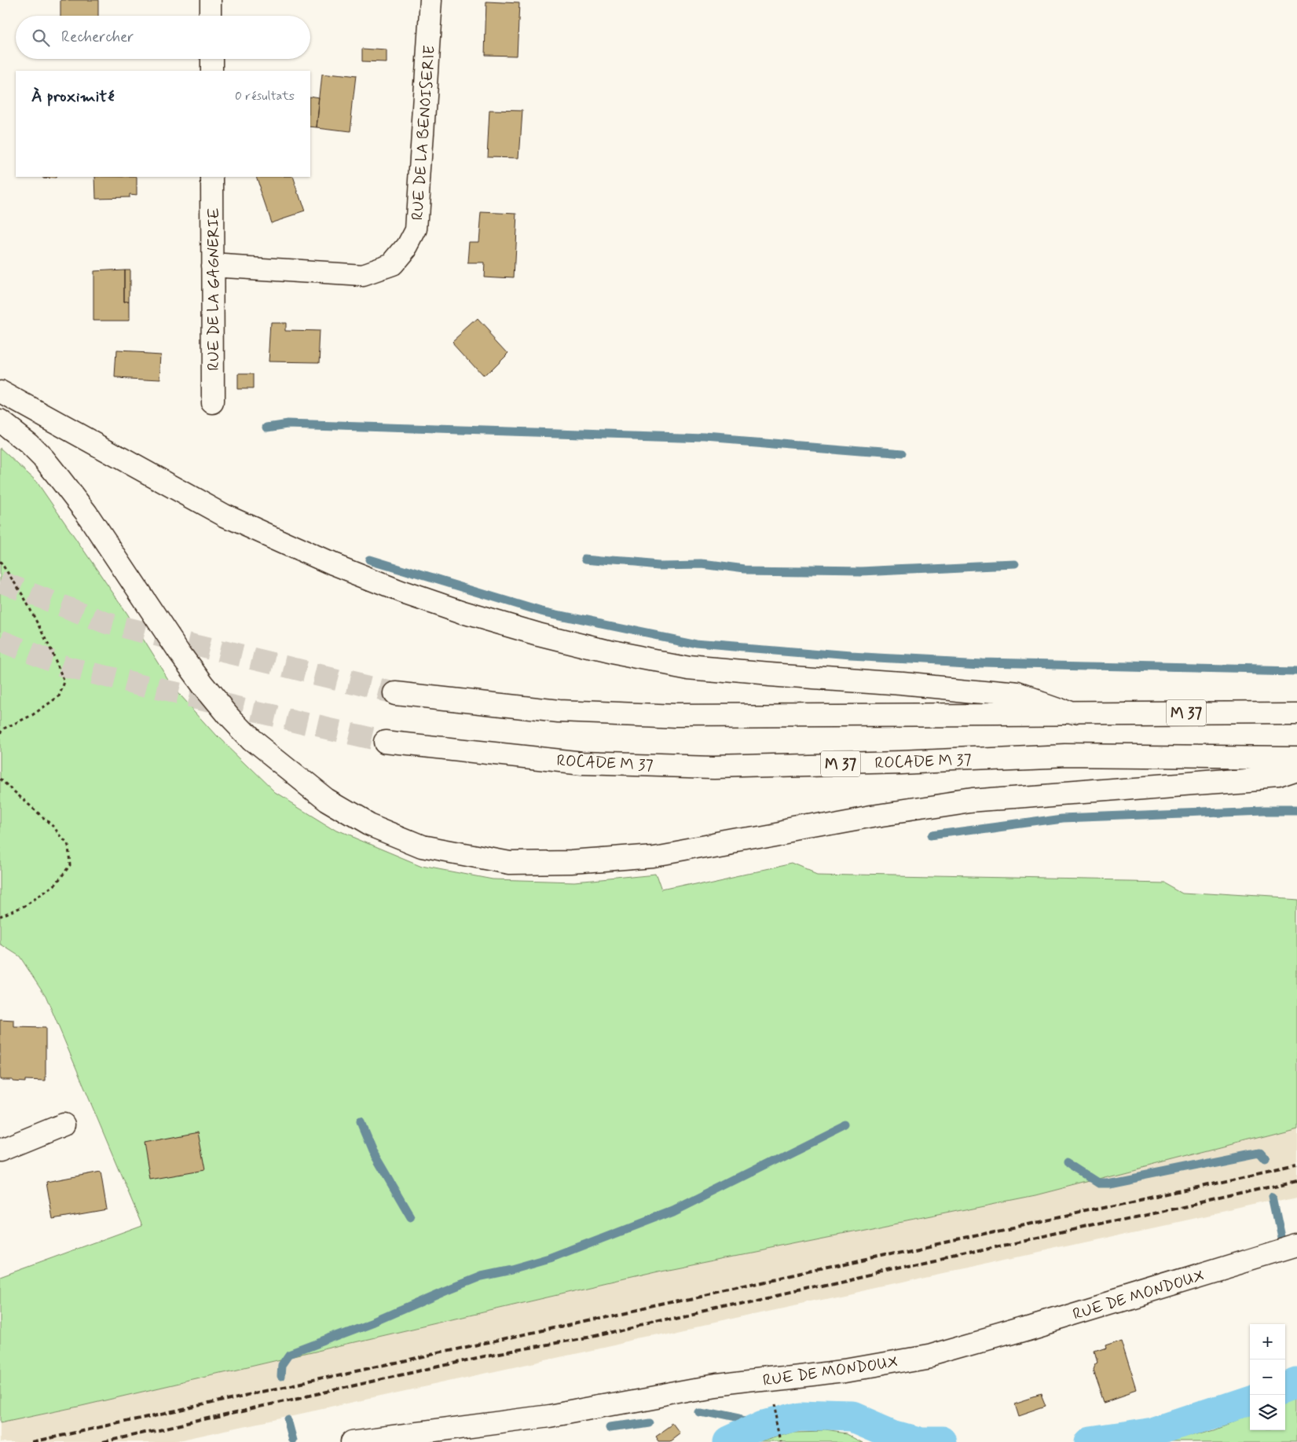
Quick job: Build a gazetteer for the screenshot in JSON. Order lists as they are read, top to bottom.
{
  "streets": {
    "main road": [
      "RUE DE LA BENOISERIE",
      "RUE DE LA GAGNERIE",
      "M 37",
      "ROCADE M 37",
      "RUE DE MONDOUX"
    ]
  },
  "crossings": [
    ["RUE DE LA BENOISERIE", "RUE DE LA GAGNERIE"]
  ],
  "page": {
    "search": "Rechercher",
    "heading": ["À proximité", "0 résultats"],
    "map_buttons": ["+", "−"]
  }
}
